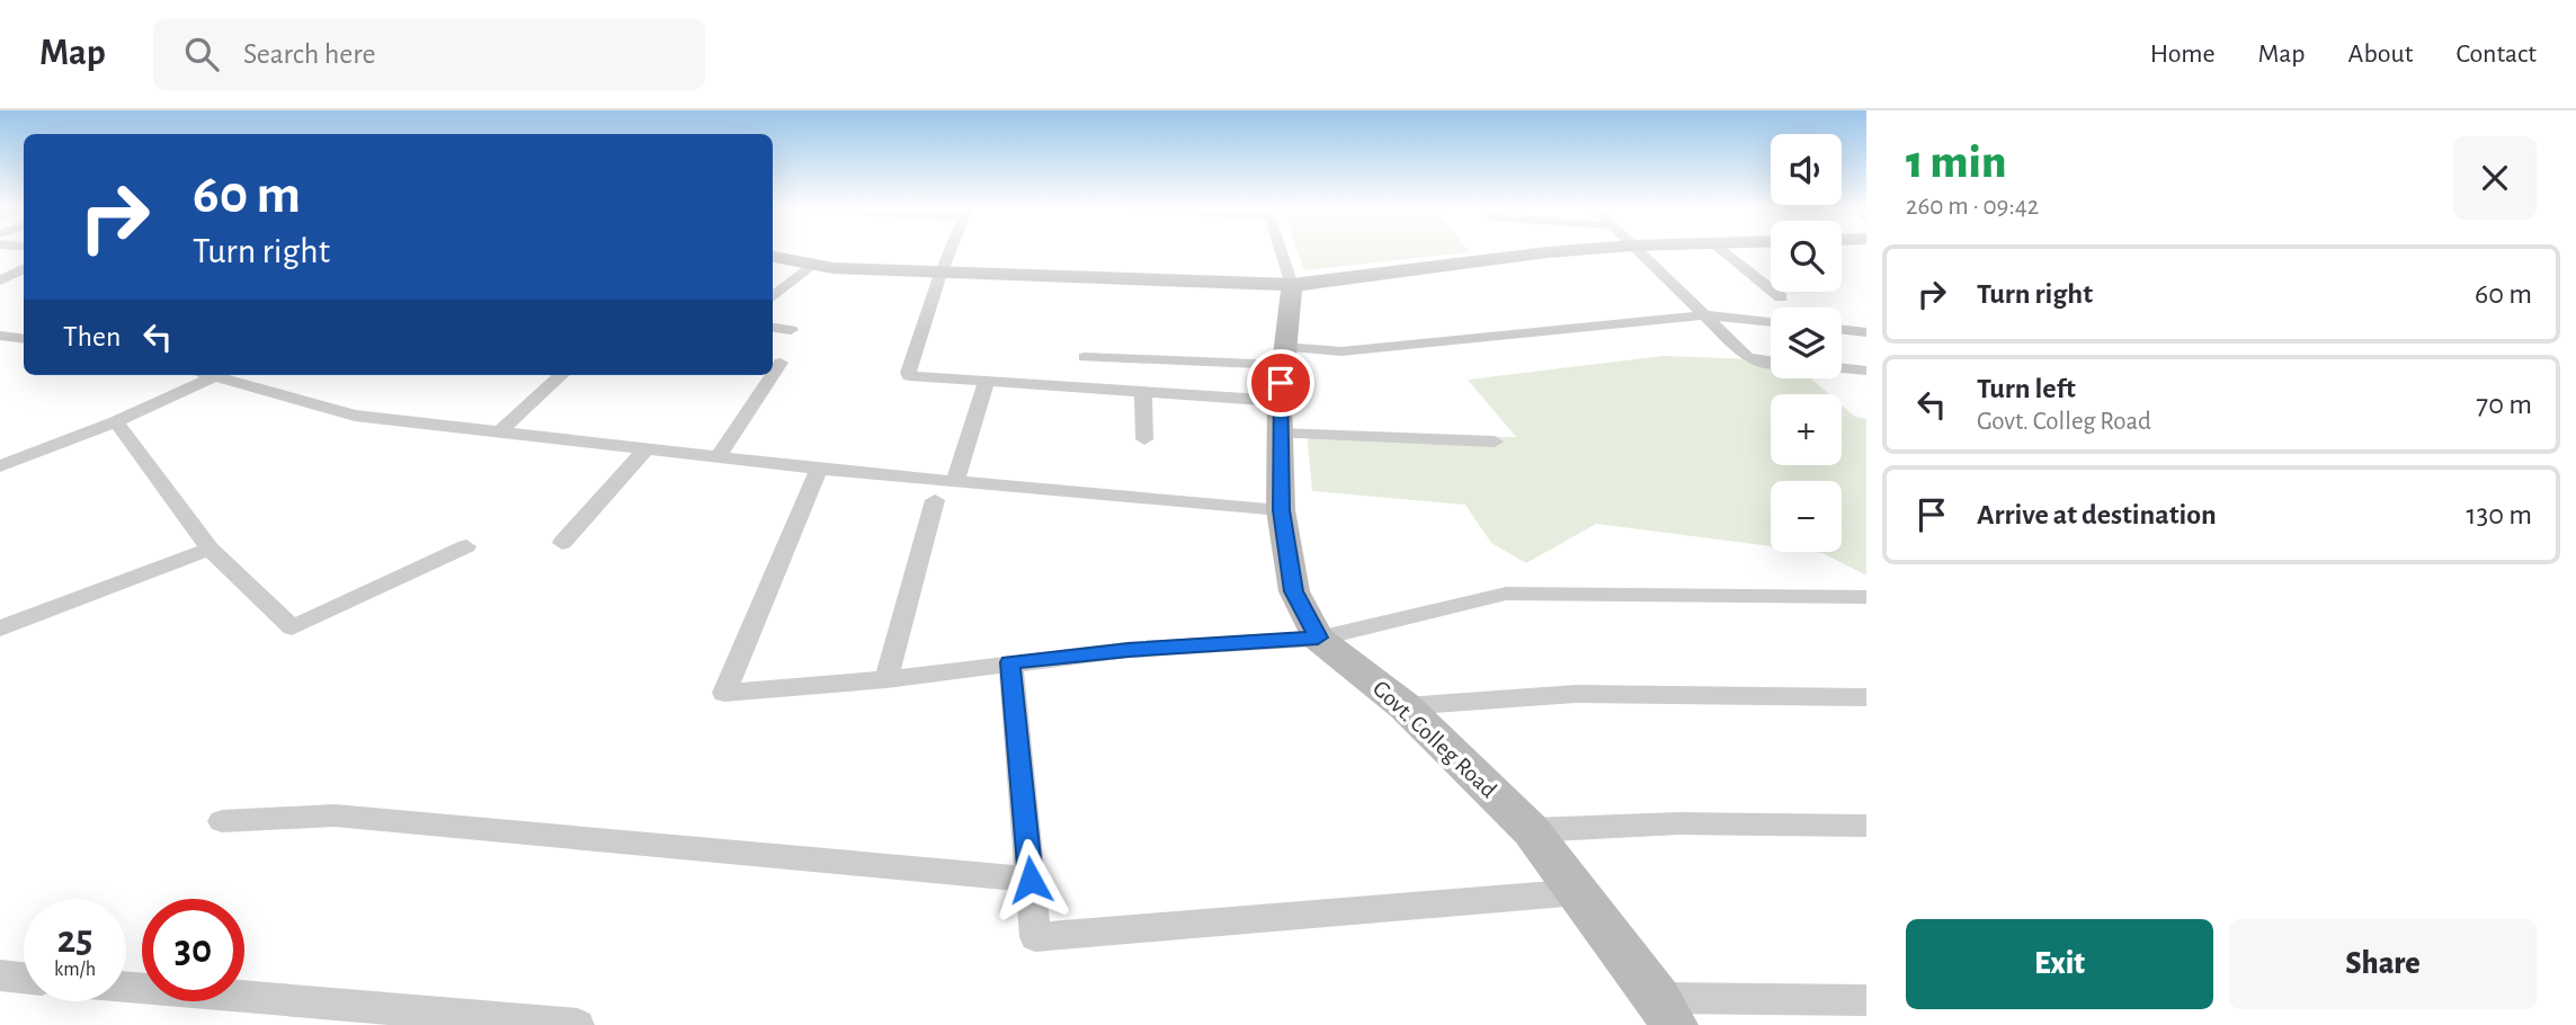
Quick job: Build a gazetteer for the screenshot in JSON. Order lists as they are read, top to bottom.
{
  "streets": {
    "main road": ["Govt. Colleg Road"]
  },
  "page": {
    "header": "Map",
    "search": "Search here",
    "nav": [
      "Home",
      "Map",
      "About",
      "Contact"
    ],
    "heading": ["1 min", "260 m · 09:42"],
    "map_buttons": ["+", "−"],
    "turn": ["60 m", "Turn right"],
    "list": [
      {
        "name": "Turn right",
        "value": "60 m"
      },
      {
        "name": "Turn left",
        "note": "Govt. Colleg Road",
        "value": "70 m"
      },
      {
        "name": "Arrive at destination",
        "value": "130 m"
      }
    ],
    "then": "Then",
    "speed": "25 km/h",
    "limit": "30",
    "buttons": ["Exit", "Share"]
  }
}
